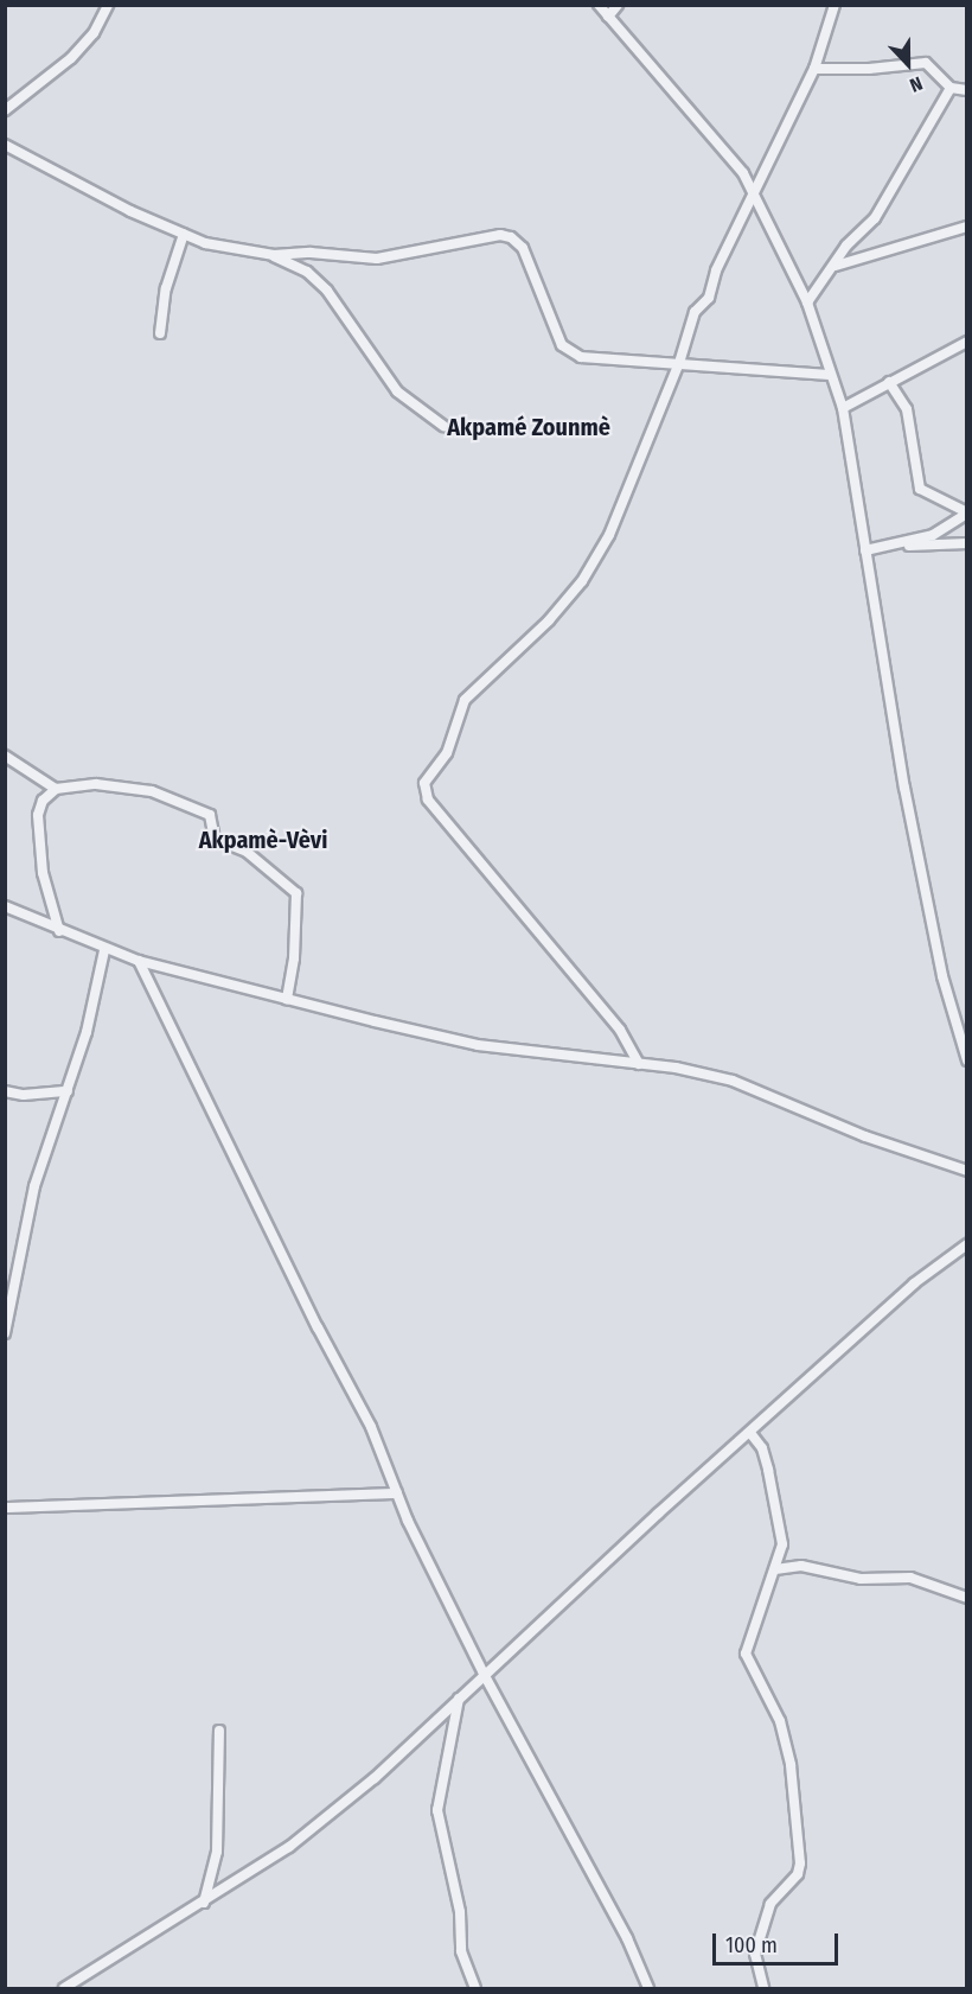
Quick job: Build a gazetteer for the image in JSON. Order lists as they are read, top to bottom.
{
  "districts": ["Akpamé Zounmè", "Akpamè-Vèvi"],
  "scale_bar": "100 m",
  "north": "bottom"
}
